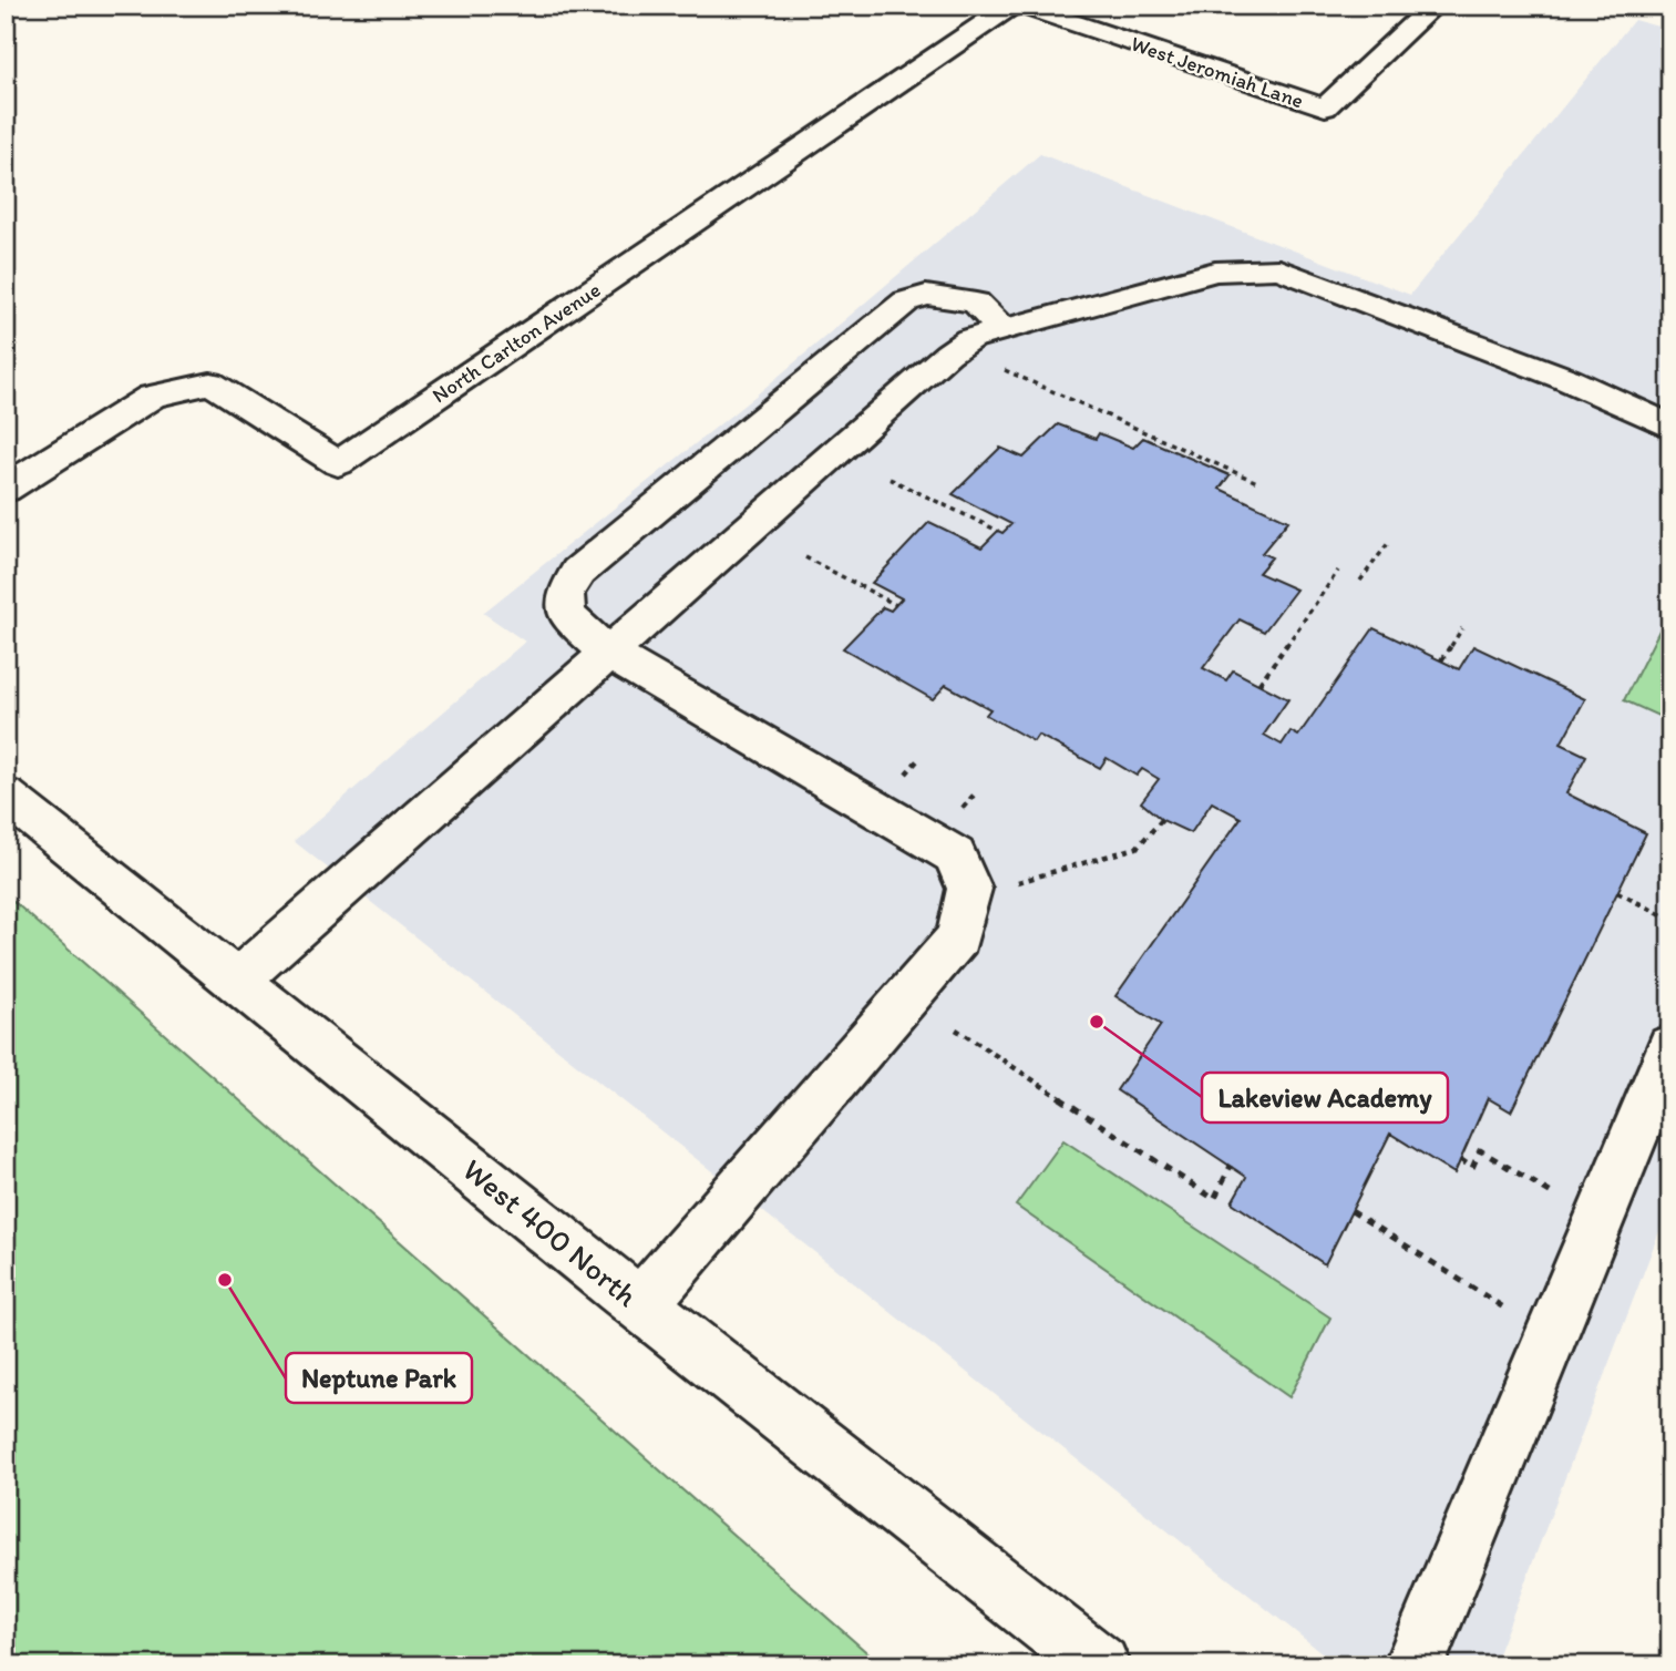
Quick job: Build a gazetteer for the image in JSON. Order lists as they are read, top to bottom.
{
  "streets": {
    "street": ["West Jeromiah Lane", "North Carlton Avenue", "West 400 North"]
  },
  "places": ["Lakeview Academy", "Neptune Park"]
}
